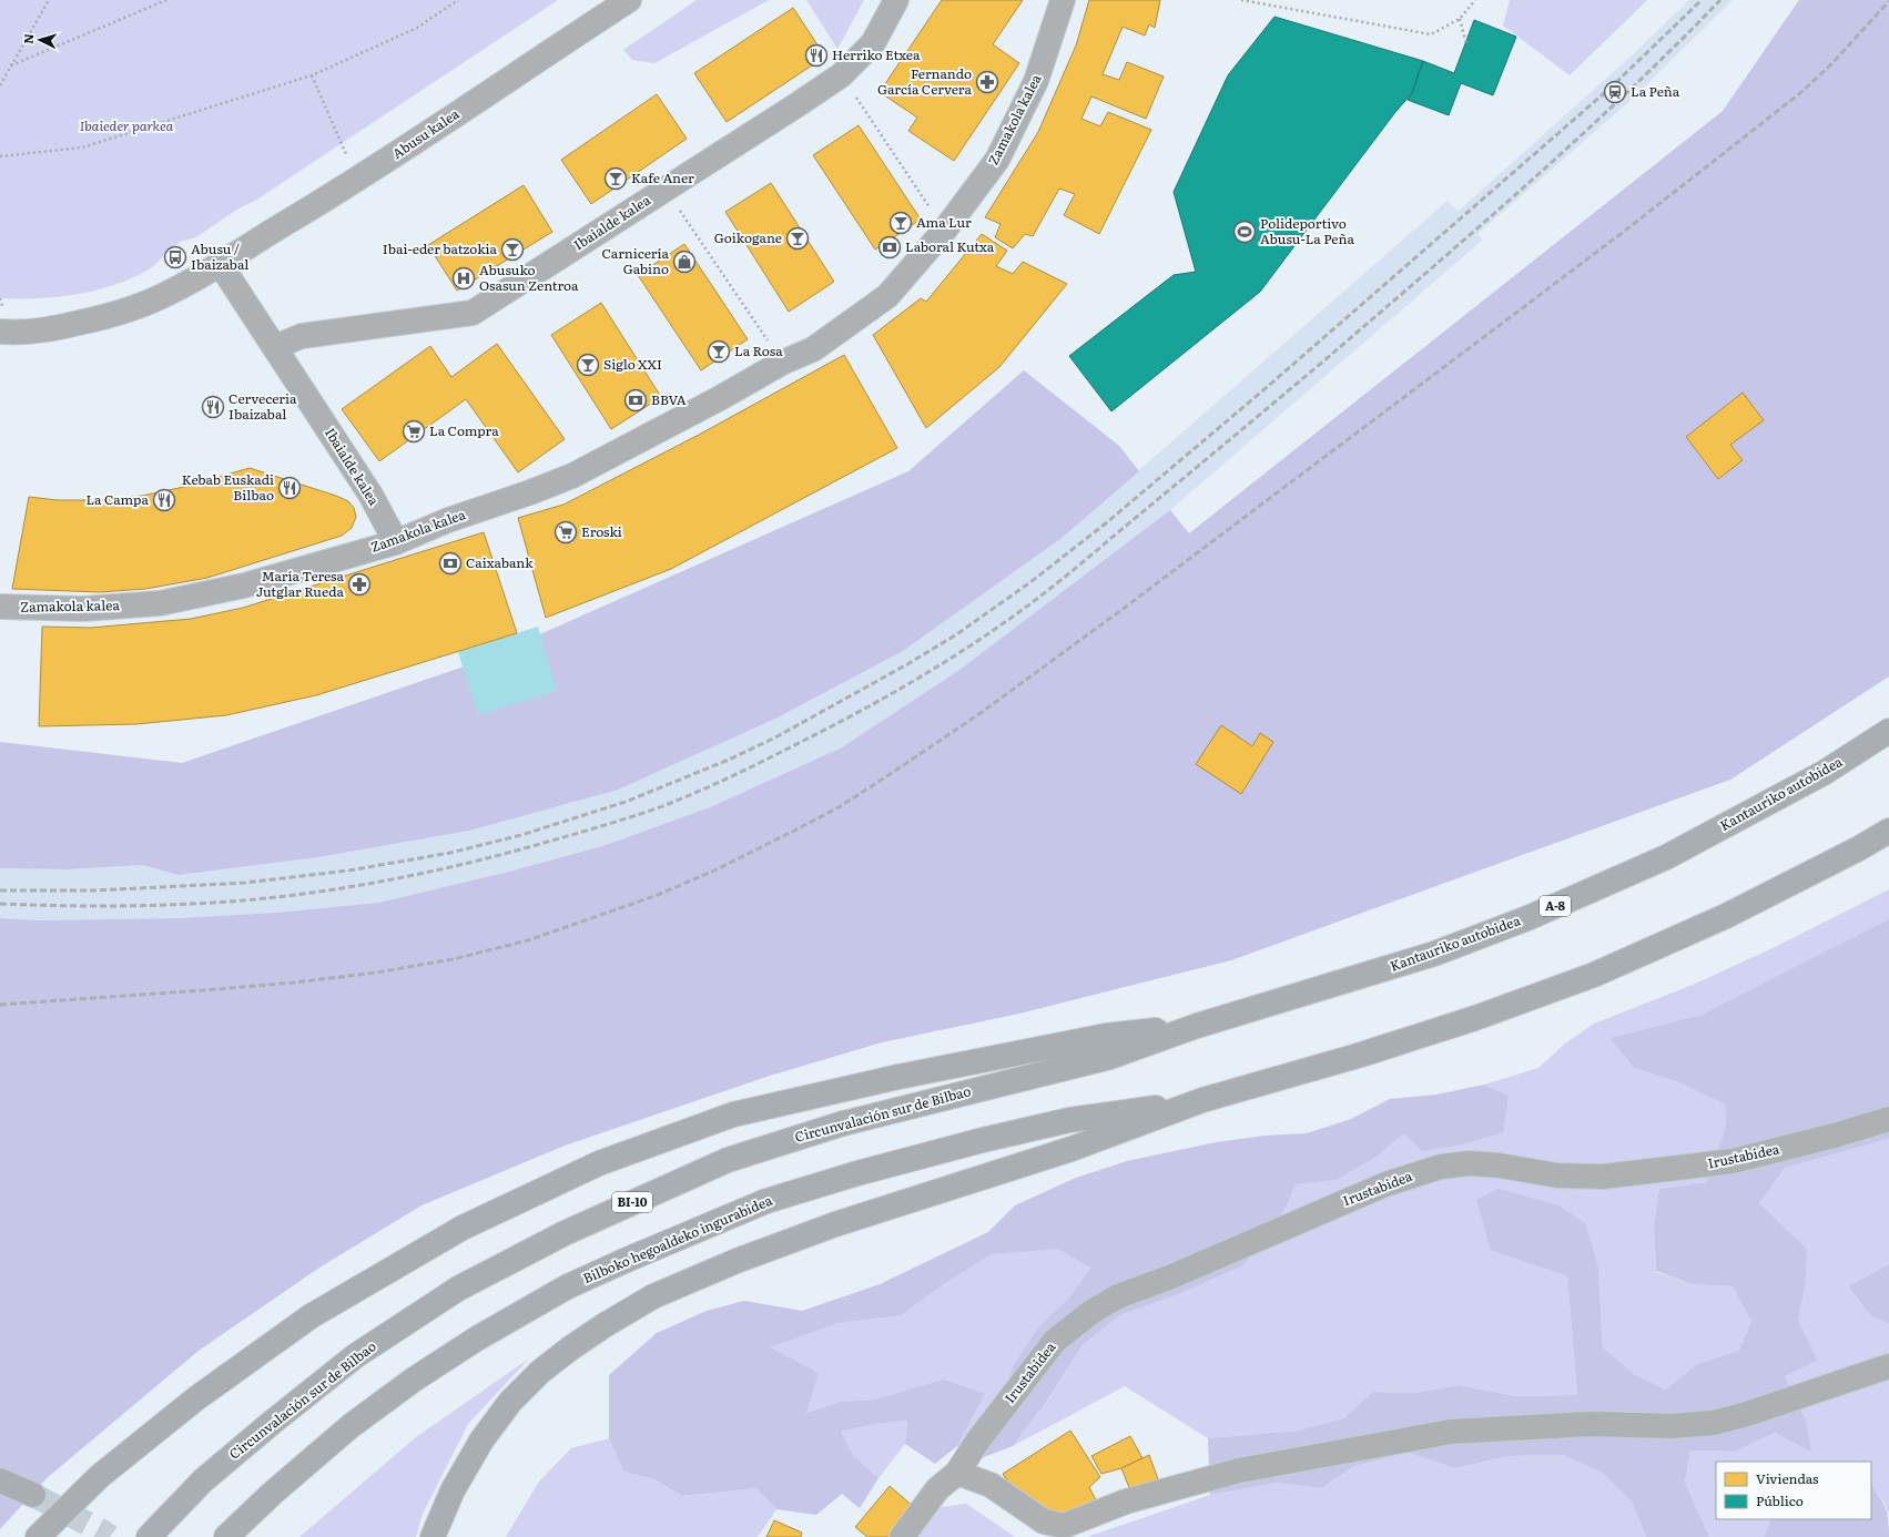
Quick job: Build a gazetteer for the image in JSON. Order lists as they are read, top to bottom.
{
  "streets": {
    "highway": [
      "Kantauriko autobidea",
      "A-8",
      "Circunvalación sur de Bilbao",
      "BI-10",
      "Bilboko hegoaldeko ingurabidea"
    ],
    "street": [
      "Zamakola kalea",
      "Abusu kalea",
      "Ibaialde kalea",
      "Irustabidea"
    ]
  },
  "crossings": [
    ["Zamakola kalea", "Ibaialde kalea"],
    ["Abusu kalea", "Ibaialde kalea"],
    ["Kantauriko autobidea", "Circunvalación sur de Bilbao"]
  ],
  "parks": ["Ibaieder parkea"],
  "places": {
    "restaurant": [
      "Herriko Etxea",
      "Cerveceria Ibaizabal",
      "Kebab Euskadi Bilbao",
      "La Campa"
    ],
    "pharmacy": ["Fernando García Cervera", "María Teresa Jutglar Rueda"],
    "station": ["La Peña"],
    "bar": [
      "Kafe Aner",
      "Ama Lur",
      "Goikogane",
      "Ibai-eder batzokia",
      "La Rosa",
      "Siglo XXI"
    ],
    "sports": ["Polideportivo Abusu-La Peña"],
    "bank": ["Laboral Kutxa", "BBVA", "Caixabank"],
    "bus stop": ["Abusu / Ibaizabal"],
    "shop": ["Carnicería Gabino"],
    "hospital": ["Abusuko Osasun Zentroa"],
    "supermarket": ["La Compra", "Eroski"]
  },
  "legend": ["Viviendas", "Público"],
  "north": "left"
}
